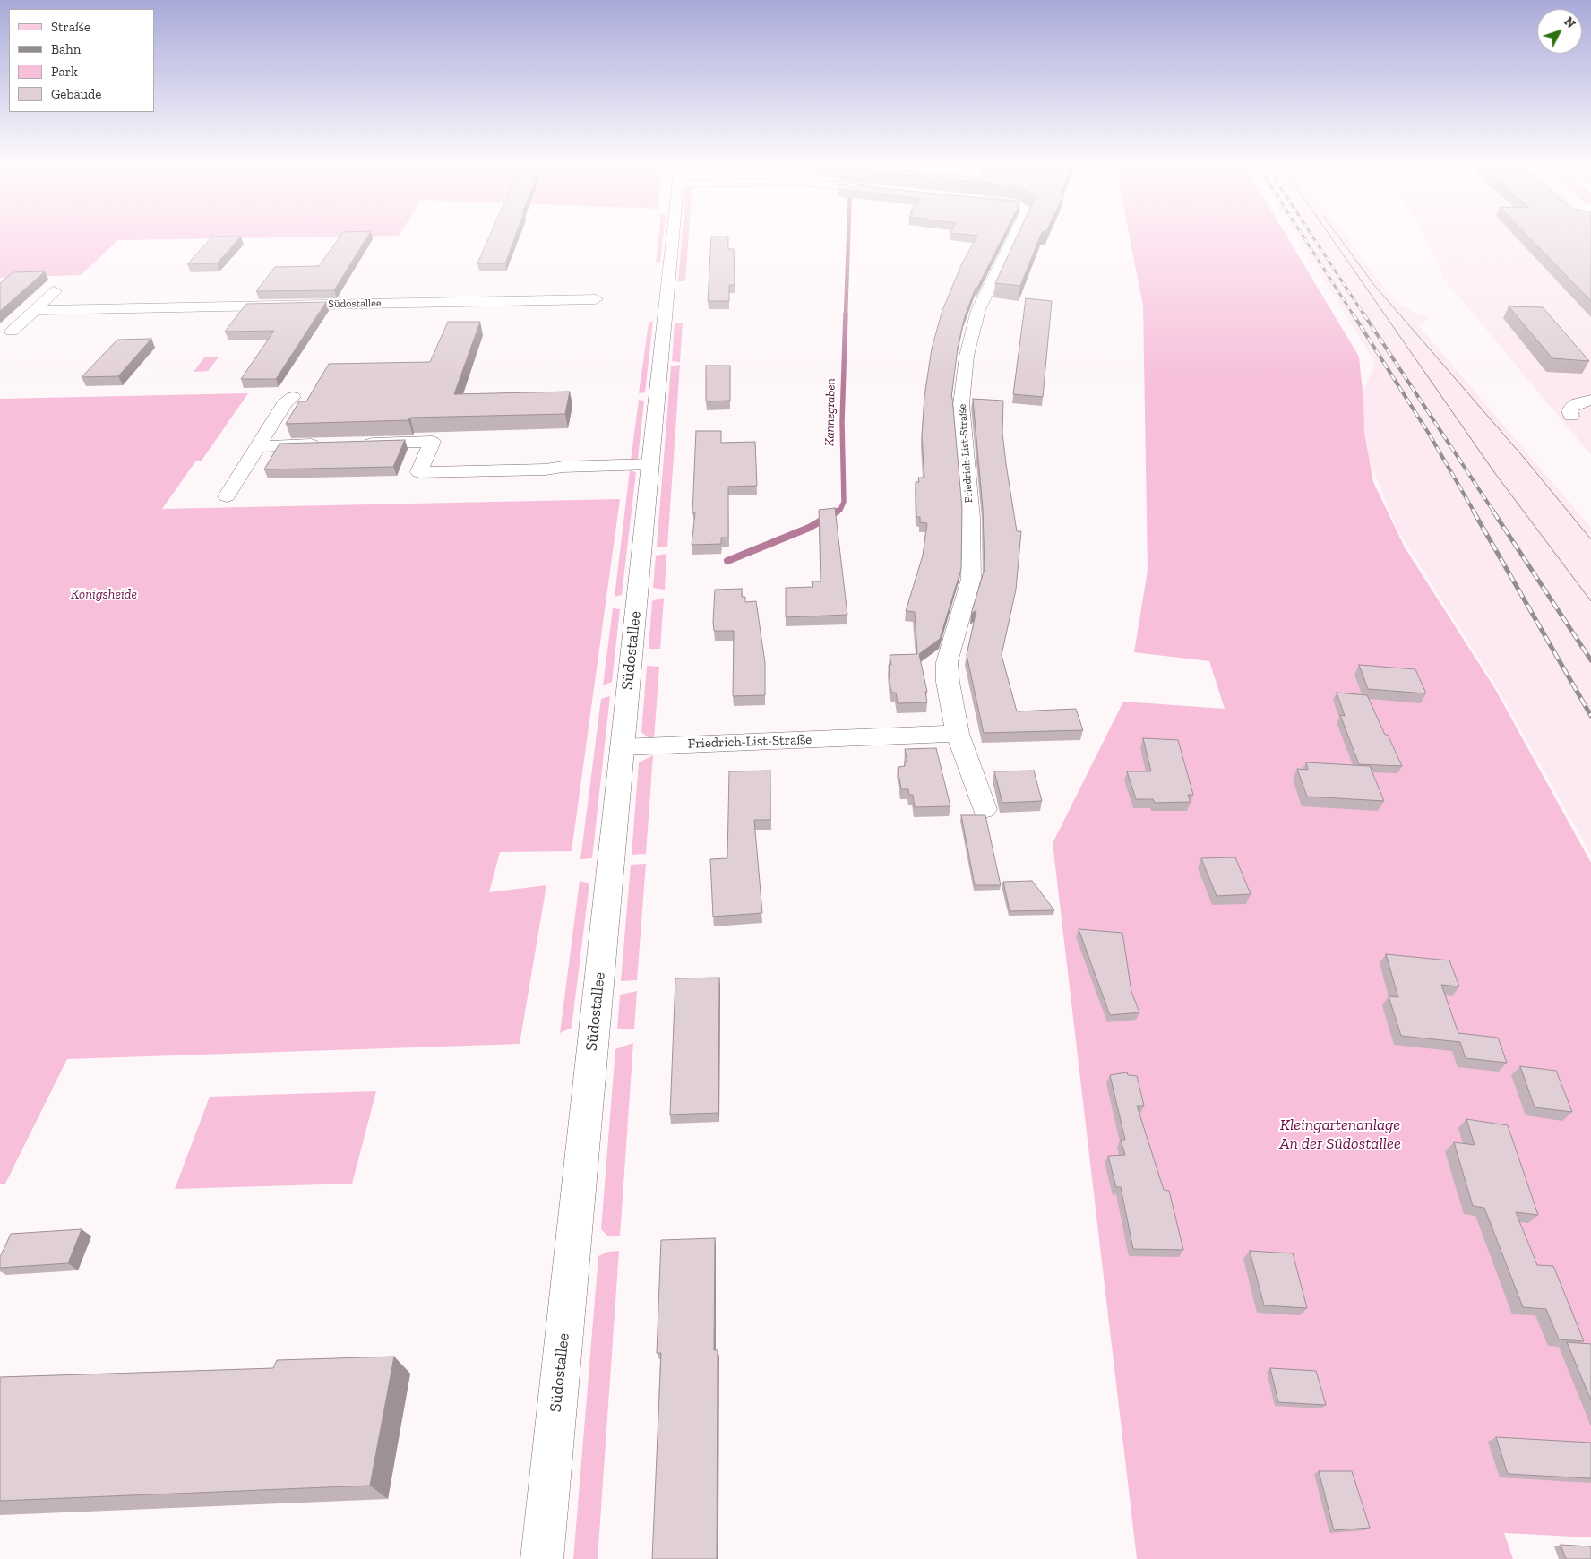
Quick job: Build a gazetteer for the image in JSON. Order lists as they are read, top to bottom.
{
  "streets": {
    "street": ["Südostallee", "Friedrich-List-Straße"]
  },
  "crossings": [
    ["Südostallee", "Friedrich-List-Straße"]
  ],
  "water": ["Kannegraben"],
  "parks": ["Königsheide", "Kleingartenanlage An der Südostallee"],
  "legend": [
    "Straße",
    "Bahn",
    "Park",
    "Gebäude"
  ],
  "north": "top right"
}
